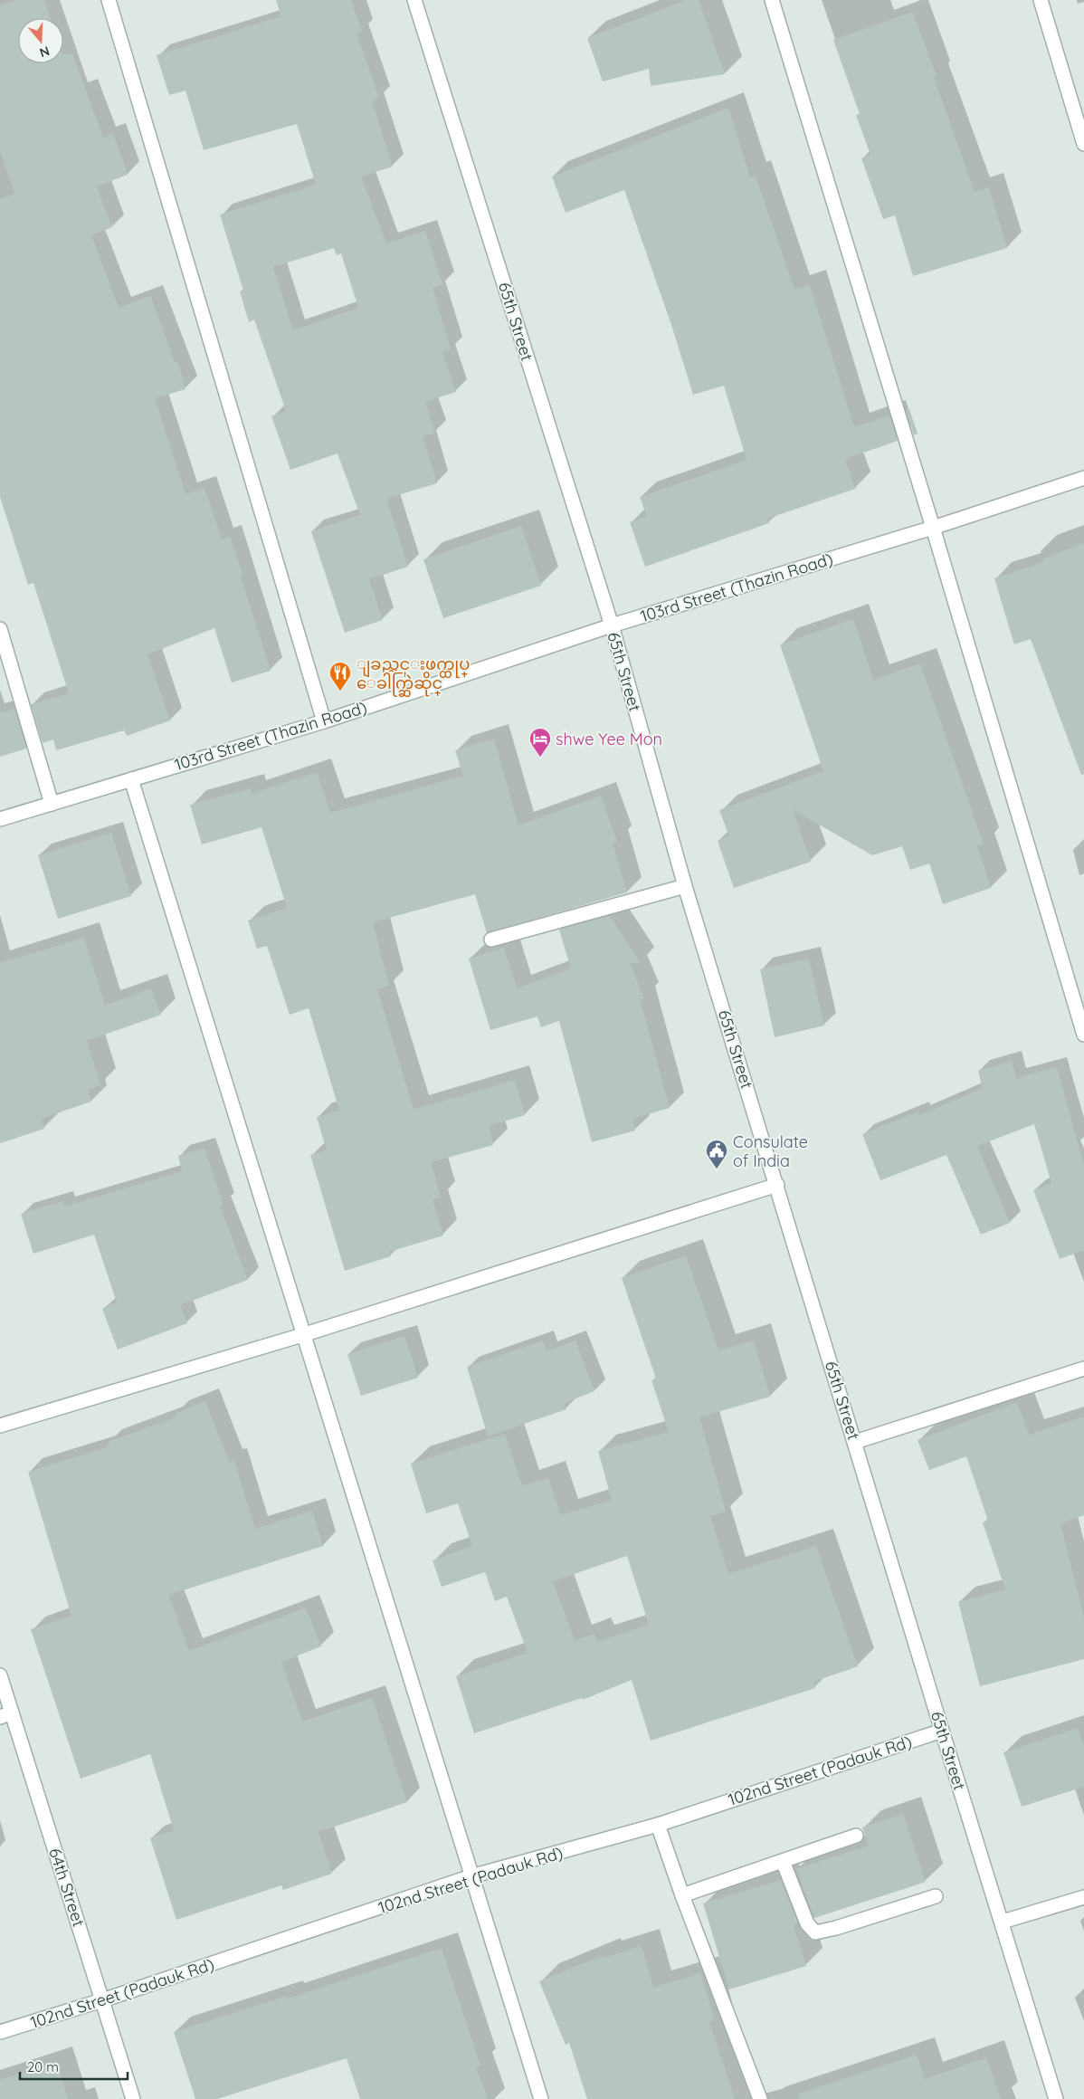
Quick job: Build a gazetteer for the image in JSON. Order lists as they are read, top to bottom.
{
  "streets": {
    "street": [
      "65th Street",
      "103rd Street (Thazin Road)",
      "102nd Street (Padauk Rd)",
      "64th Street"
    ]
  },
  "crossings": [
    ["65th Street", "103rd Street (Thazin Road)"],
    ["65th Street", "102nd Street (Padauk Rd)"],
    ["102nd Street (Padauk Rd)", "64th Street"]
  ],
  "places": {
    "restaurant": ["ျခည္လင္းဖက္ထုပ္ ေခါက္ဆြဲဆိုင္"],
    "hotel": ["shwe Yee Mon"],
    "public building": ["Consulate of India"]
  },
  "scale_bar": "20 m",
  "north": "bottom"
}
